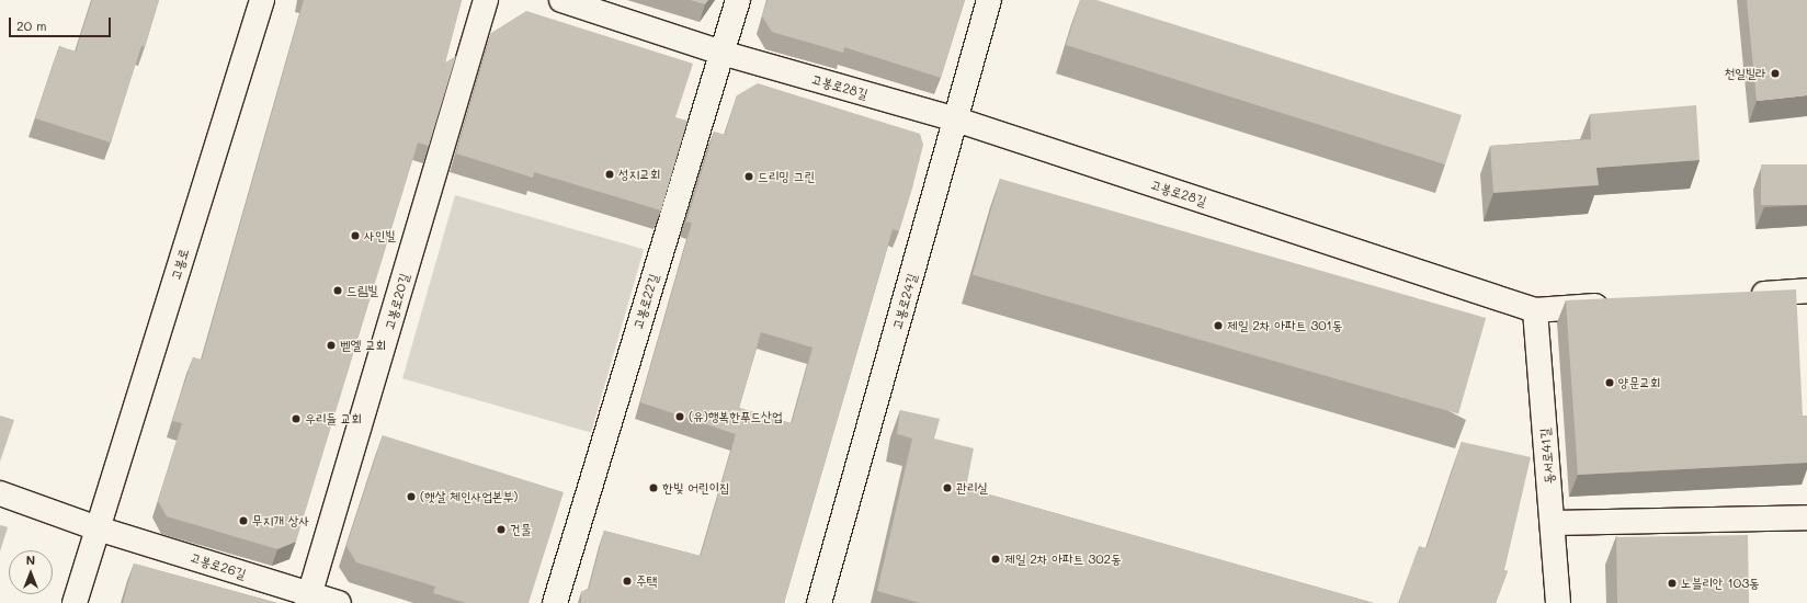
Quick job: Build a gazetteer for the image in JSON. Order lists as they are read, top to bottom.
{
  "streets": {
    "street": [
      "고봉로28길",
      "고봉로",
      "고봉로20길",
      "고봉로22길",
      "고봉로24길",
      "동서로41길",
      "고봉로26길"
    ]
  },
  "crossings": [
    ["고봉로28길", "고봉로22길"],
    ["고봉로28길", "고봉로24길"],
    ["고봉로28길", "동서로41길"],
    ["고봉로", "고봉로26길"],
    ["고봉로20길", "고봉로26길"]
  ],
  "places": [
    "천일빌라",
    "성지교회",
    "드리밍 그린",
    "사인빌",
    "드림빌",
    "제일 2차 아파트 301동",
    "벧엘 교회",
    "양문교회",
    "(유)행복한푸드산업",
    "우리들 교회",
    "한빛 어린이집",
    "관리실",
    "(햇살 체인사업본부)",
    "무지개 상사",
    "건물",
    "제일 2차 아파트 302동",
    "주택",
    "노블리안 103동"
  ],
  "scale_bar": "20 m",
  "north": "top"
}
